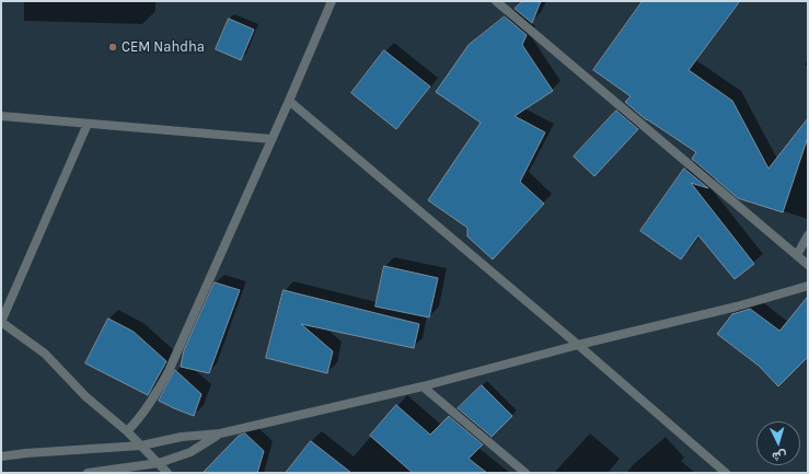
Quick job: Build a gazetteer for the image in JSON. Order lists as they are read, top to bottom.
{
  "places": ["CEM Nahdha"],
  "north": "bottom"
}
